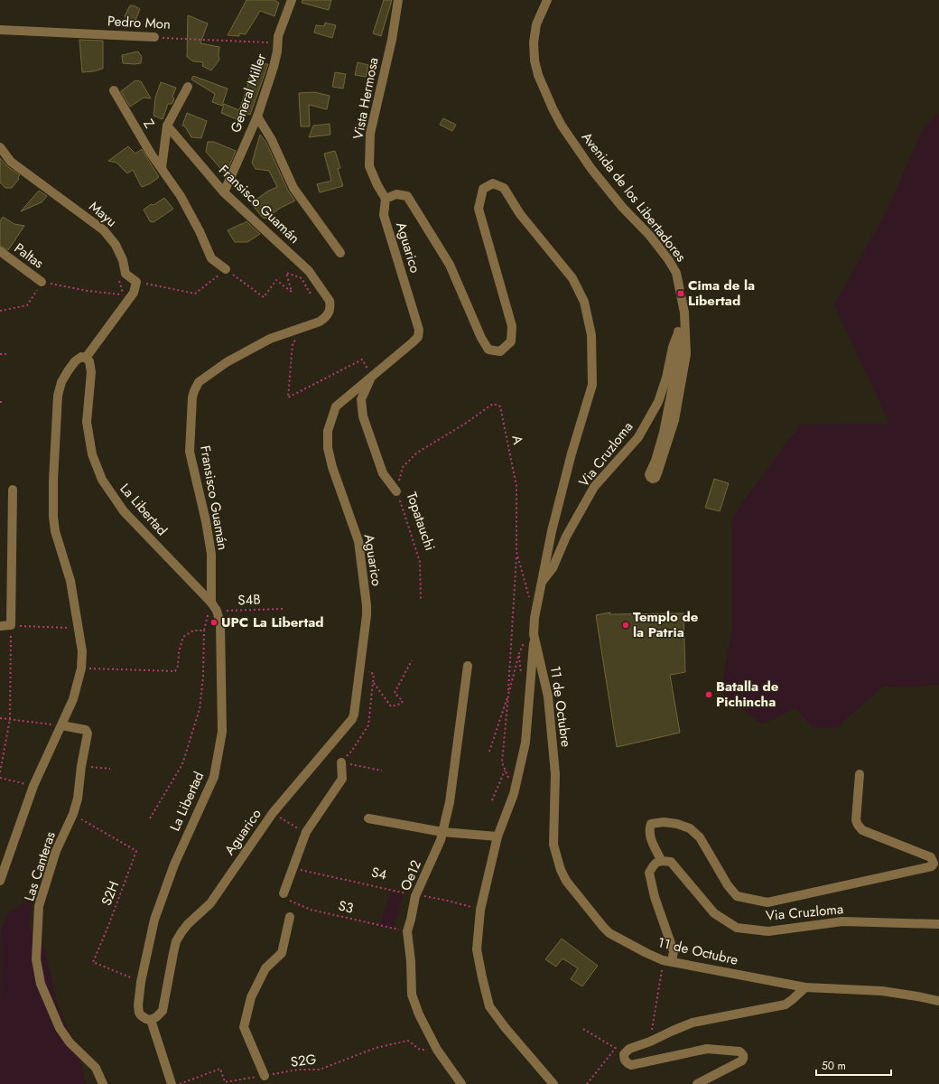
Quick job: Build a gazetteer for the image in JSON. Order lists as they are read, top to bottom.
{
  "streets": {
    "street": [
      "Pedro Mon",
      "General Miller",
      "Vista Hermosa",
      "Z",
      "Avenida de los Libertadores",
      "Fransisco Guamán",
      "Mayu",
      "Aguarico",
      "Paltas",
      "Via Cruzloma",
      "La Libertad",
      "Topatauchi",
      "11 de Octubre",
      "Las Canteras",
      "Oe12"
    ],
    "path": [
      "A",
      "S4B",
      "S4",
      "S2H",
      "S3",
      "S2G"
    ]
  },
  "crossings": [
    ["Pedro Mon", "General Miller"],
    ["General Miller", "Fransisco Guamán"],
    ["Vista Hermosa", "Aguarico"],
    ["Avenida de los Libertadores", "Via Cruzloma"],
    ["Fransisco Guamán", "La Libertad"],
    ["Fransisco Guamán", "S4B"],
    ["Aguarico", "Via Cruzloma"],
    ["Aguarico", "La Libertad"],
    ["Aguarico", "Topatauchi"],
    ["Aguarico", "11 de Octubre"],
    ["A", "Topatauchi"],
    ["Via Cruzloma", "11 de Octubre"],
    ["La Libertad", "S4B"],
    ["La Libertad", "S2H"],
    ["Las Canteras", "S2H"],
    ["S4", "Oe12"],
    ["Oe12", "S3"],
    ["Oe12", "S2G"]
  ],
  "places": {
    "transit": ["Cima de la Libertad"],
    "other": ["UPC La Libertad", "Templo de la Patria", "Batalla de Pichincha"]
  },
  "scale_bar": "50 m"
}
